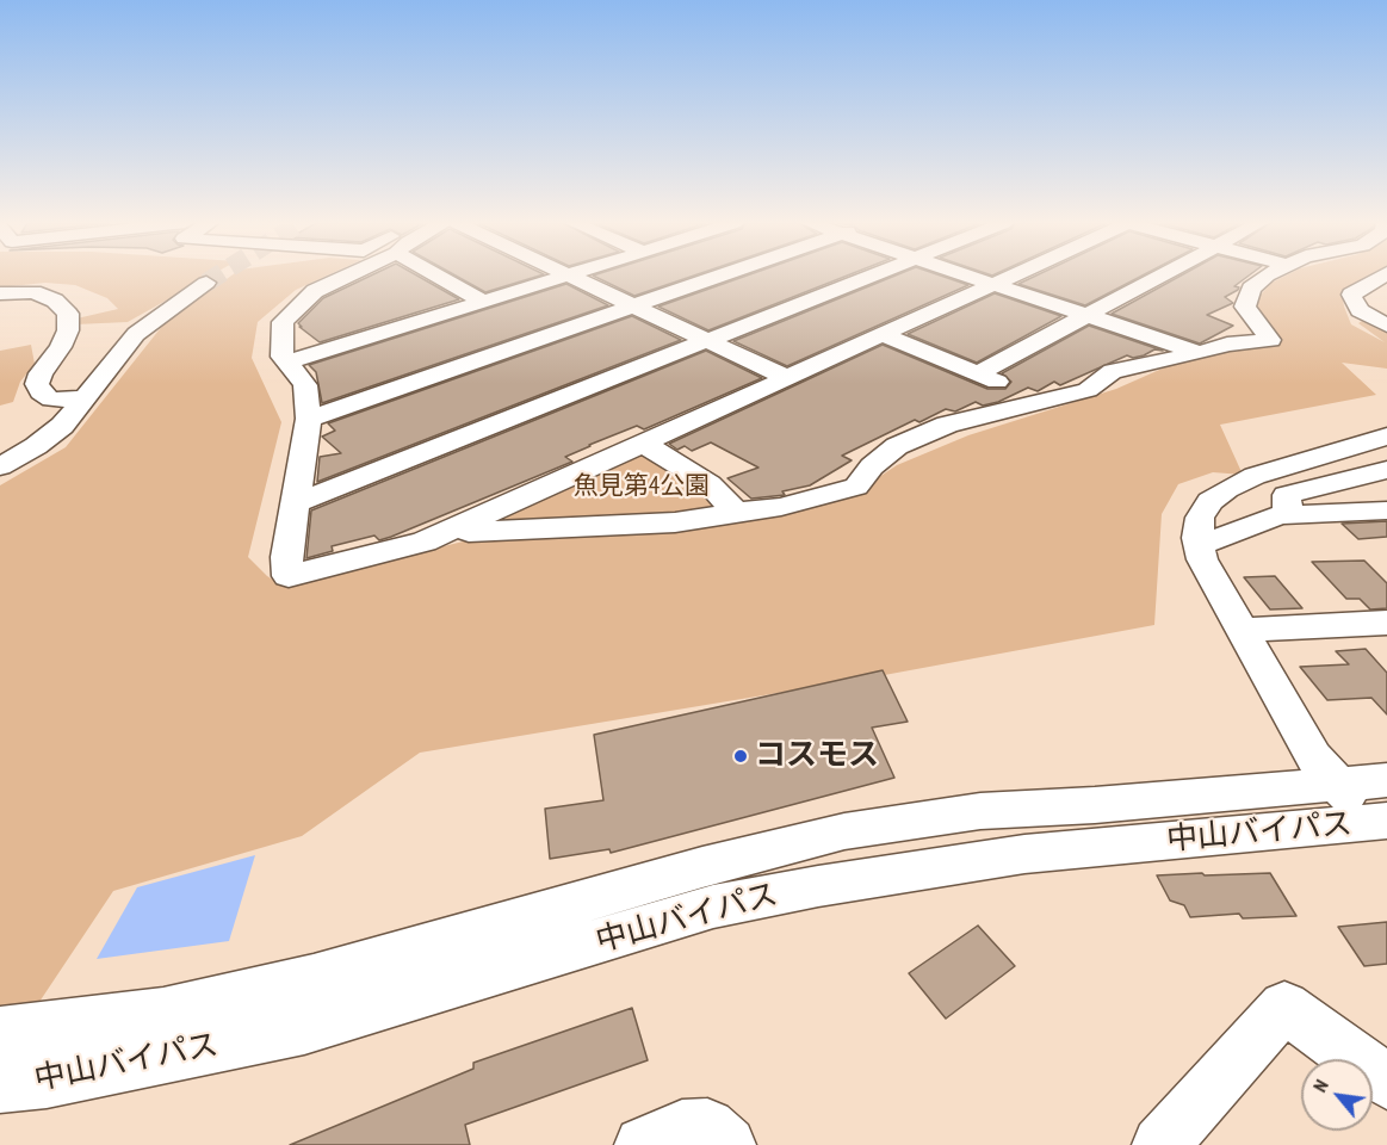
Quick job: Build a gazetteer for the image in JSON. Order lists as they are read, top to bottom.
{
  "streets": {
    "street": ["中山バイパス"]
  },
  "parks": ["魚見第4公園"],
  "places": ["コスモス"],
  "north": "top left"
}
